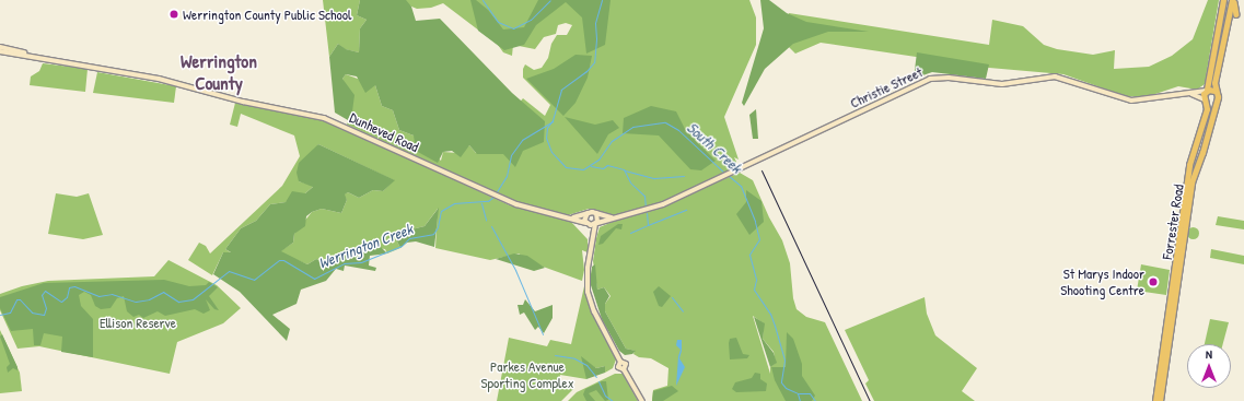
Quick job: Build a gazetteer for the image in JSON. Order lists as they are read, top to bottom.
{
  "streets": {
    "main road": ["Christie Street", "Dunheved Road", "Forrester Road"]
  },
  "crossings": [
    ["Christie Street", "Dunheved Road"],
    ["Christie Street", "Forrester Road"]
  ],
  "districts": ["Werrington County"],
  "water": ["South Creek", "Werrington Creek"],
  "parks": ["Ellison Reserve", "Parkes Avenue Sporting Complex"],
  "places": ["Werrington County Public School", "St Marys Indoor Shooting Centre"],
  "north": "top"
}
